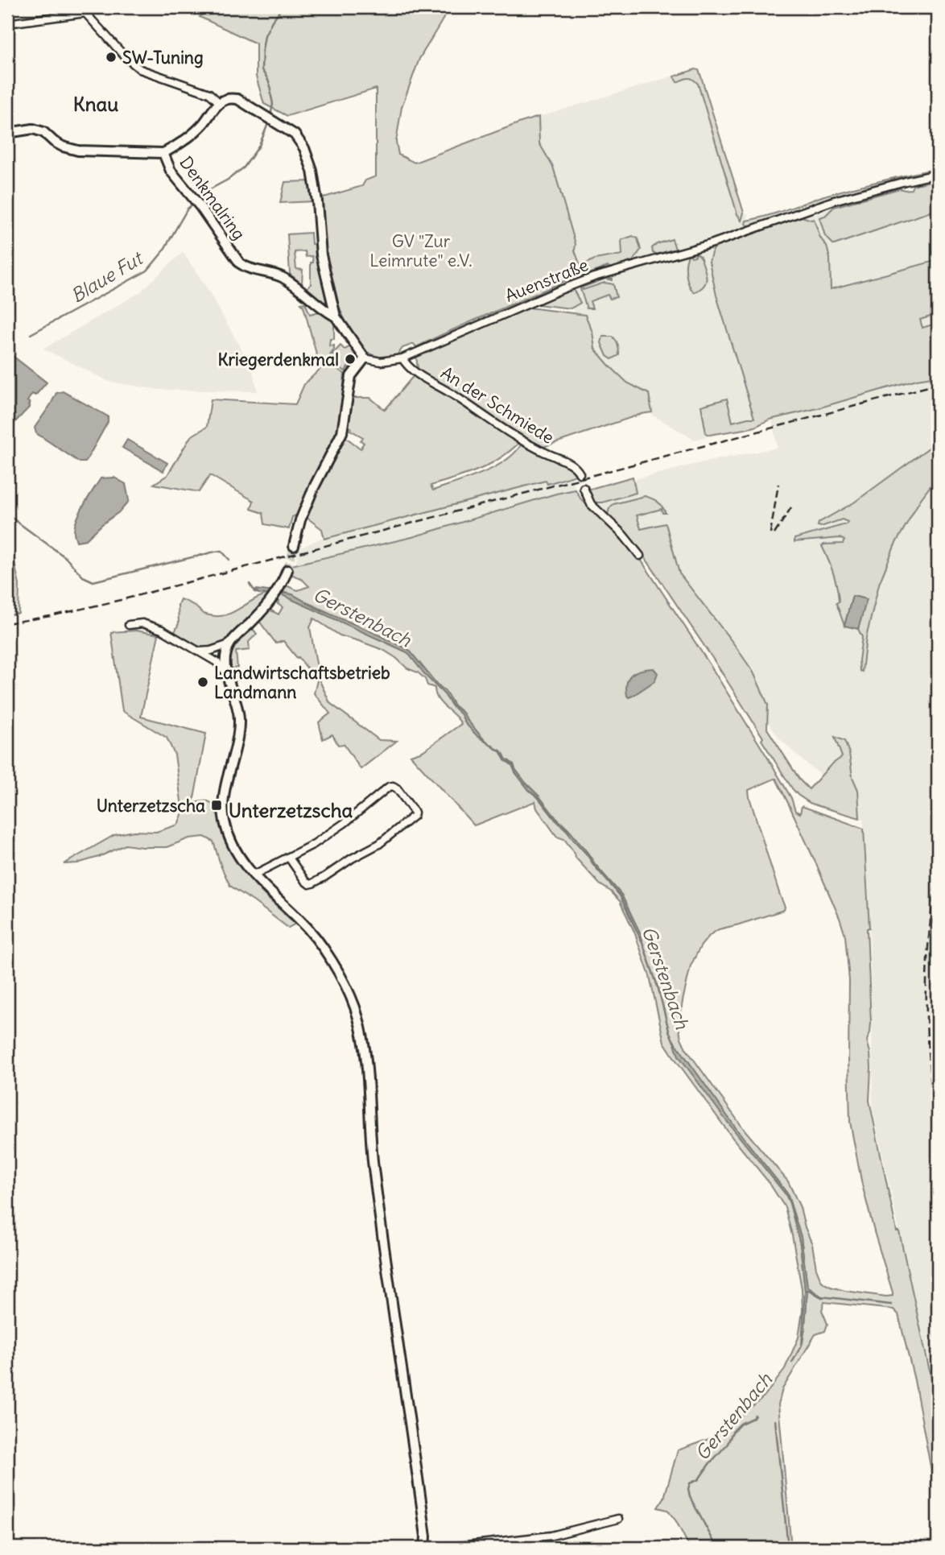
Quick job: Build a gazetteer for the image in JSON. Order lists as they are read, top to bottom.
{
  "streets": {
    "street": ["Denkmalring", "Auenstraße", "An der Schmiede"]
  },
  "crossings": [
    ["Denkmalring", "Auenstraße"],
    ["Auenstraße", "An der Schmiede"]
  ],
  "districts": ["Knau", "Unterzetzscha"],
  "water": ["Blaue Fut", "Gerstenbach"],
  "parks": ["GV \"Zur Leimrute\" e.V."],
  "places": {
    "other": ["SW-Tuning", "Kriegerdenkmal", "Landwirtschaftsbetrieb Landmann"],
    "transit": ["Unterzetzscha"]
  }
}
